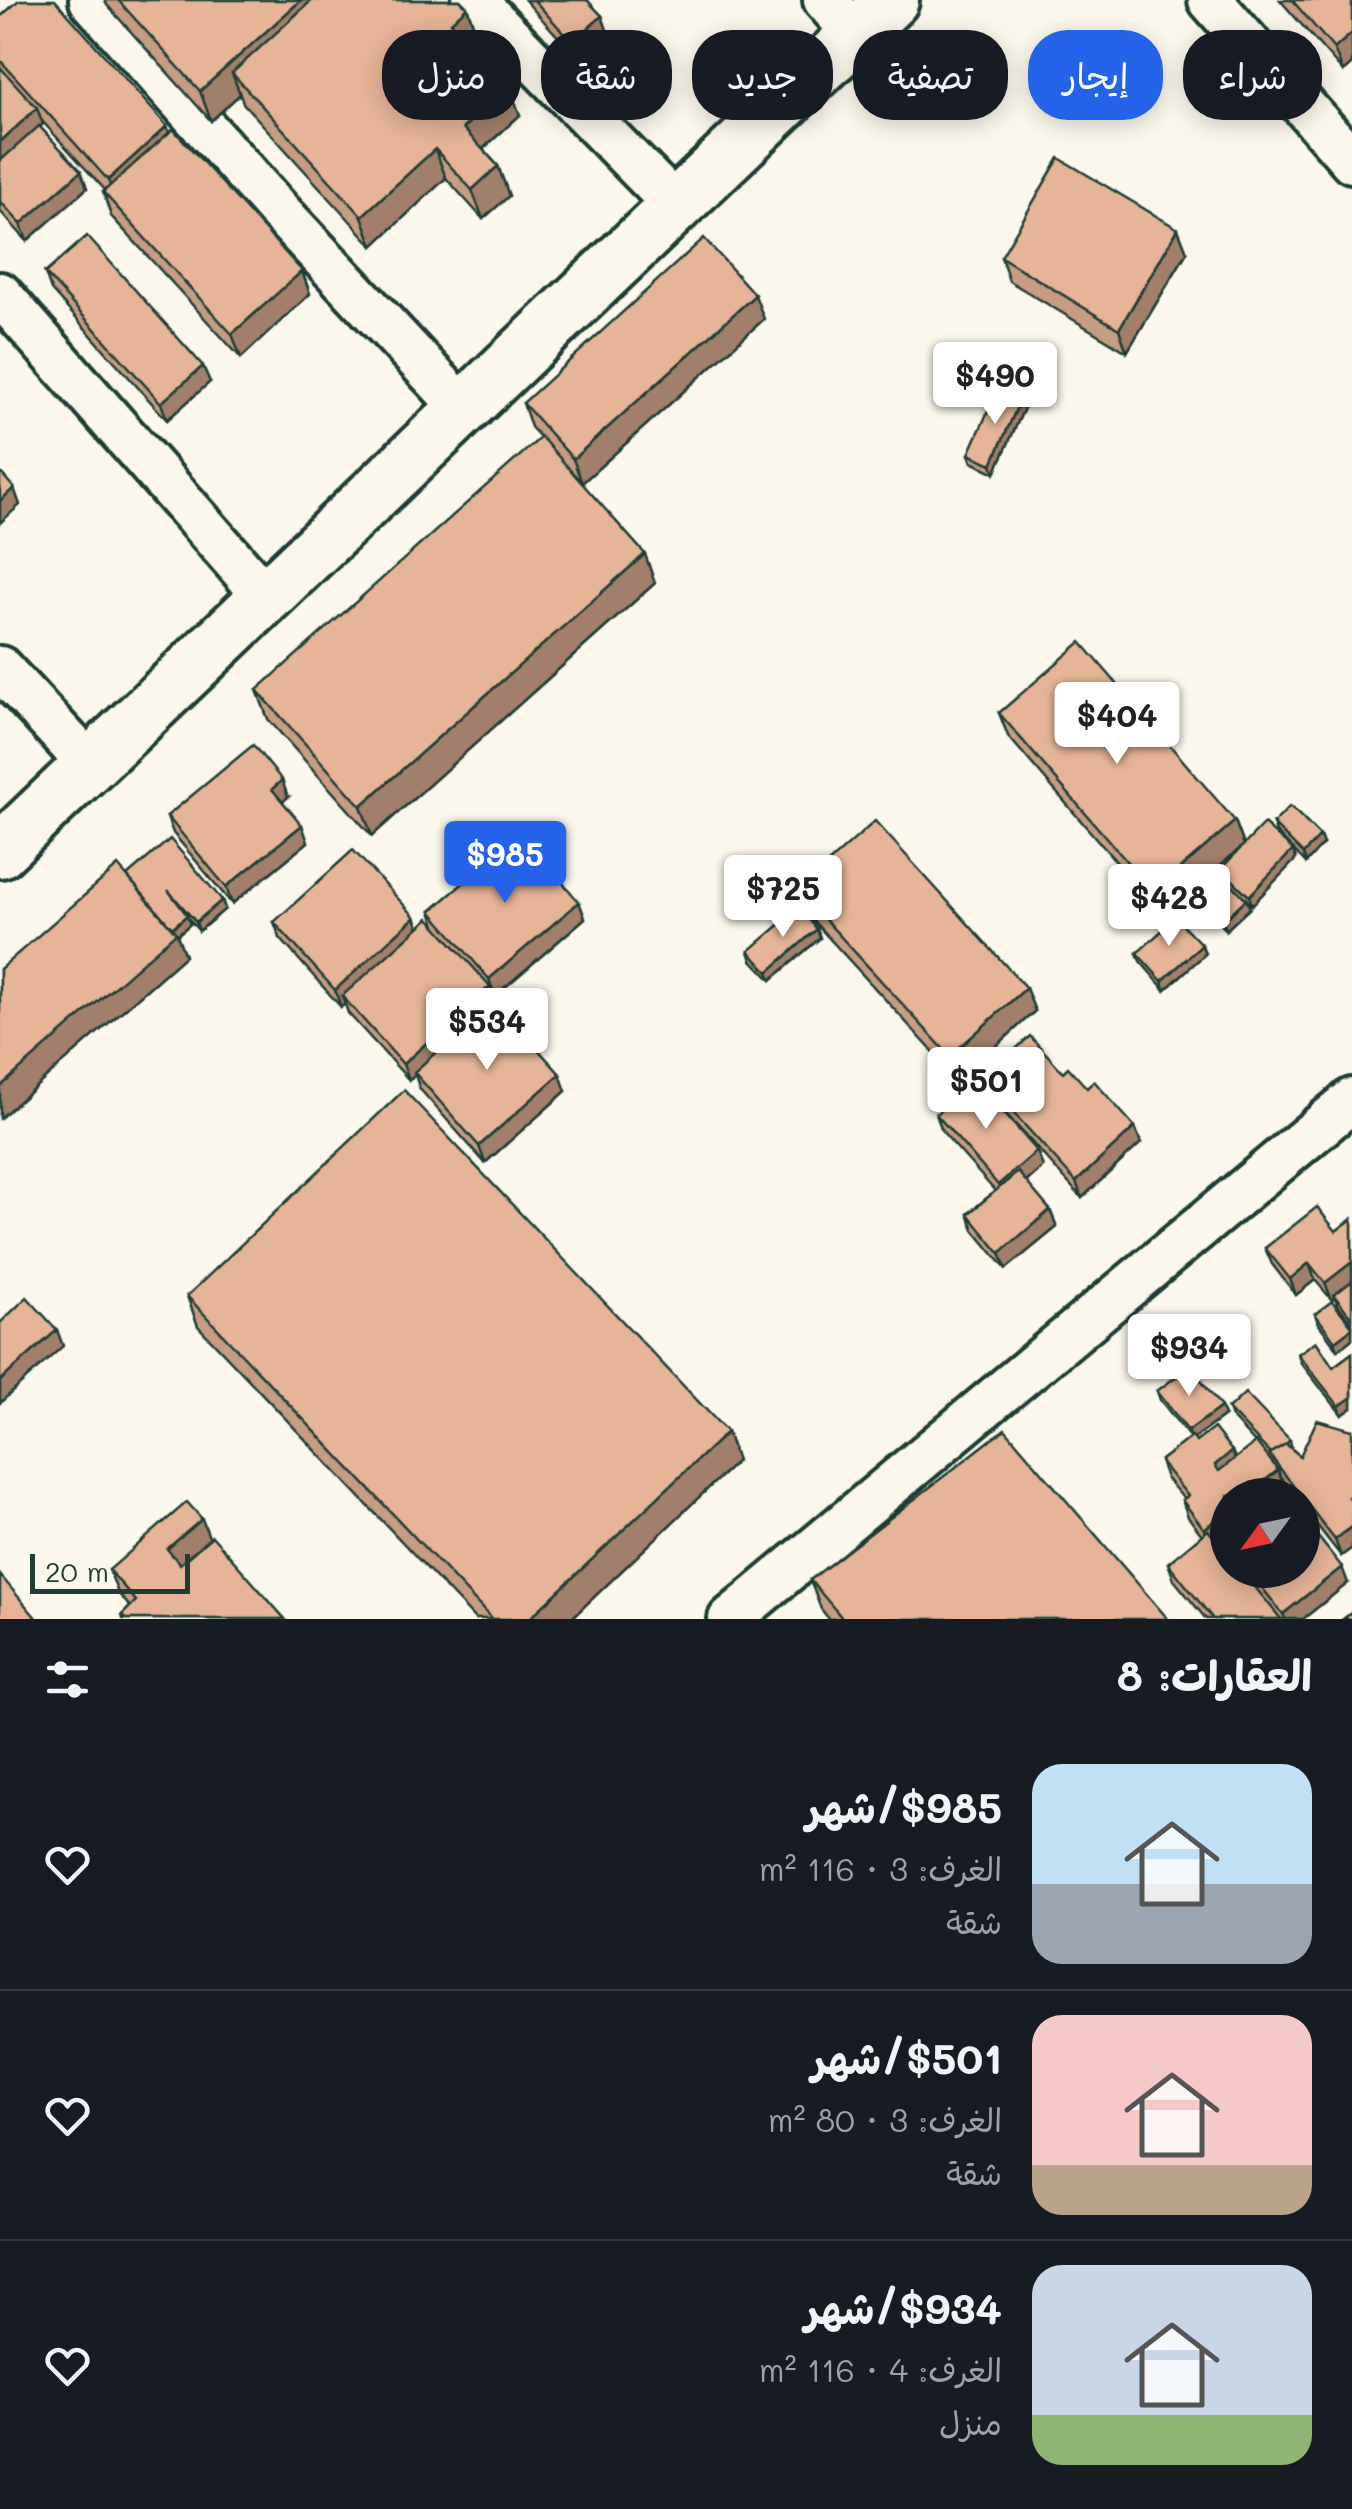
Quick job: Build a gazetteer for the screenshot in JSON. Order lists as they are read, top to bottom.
{
  "scale_bar": "20 m",
  "north": "bottom left",
  "page": {
    "chip": [
      "شراء",
      "إيجار",
      "تصفية",
      "جديد",
      "شقة",
      "منزل"
    ],
    "price": [
      "$490",
      "$404",
      "$985",
      "$725",
      "$428",
      "$534",
      "$501",
      "$934"
    ],
    "scale": "20 m",
    "heading": "العقارات: 8",
    "list": [
      {
        "name": "$985/شهر",
        "note": "الغرف: 3 · 116 m² · شقة"
      },
      {
        "name": "$501/شهر",
        "note": "الغرف: 3 · 80 m² · شقة"
      },
      {
        "name": "$934/شهر",
        "note": "الغرف: 4 · 116 m² · منزل"
      }
    ]
  }
}
